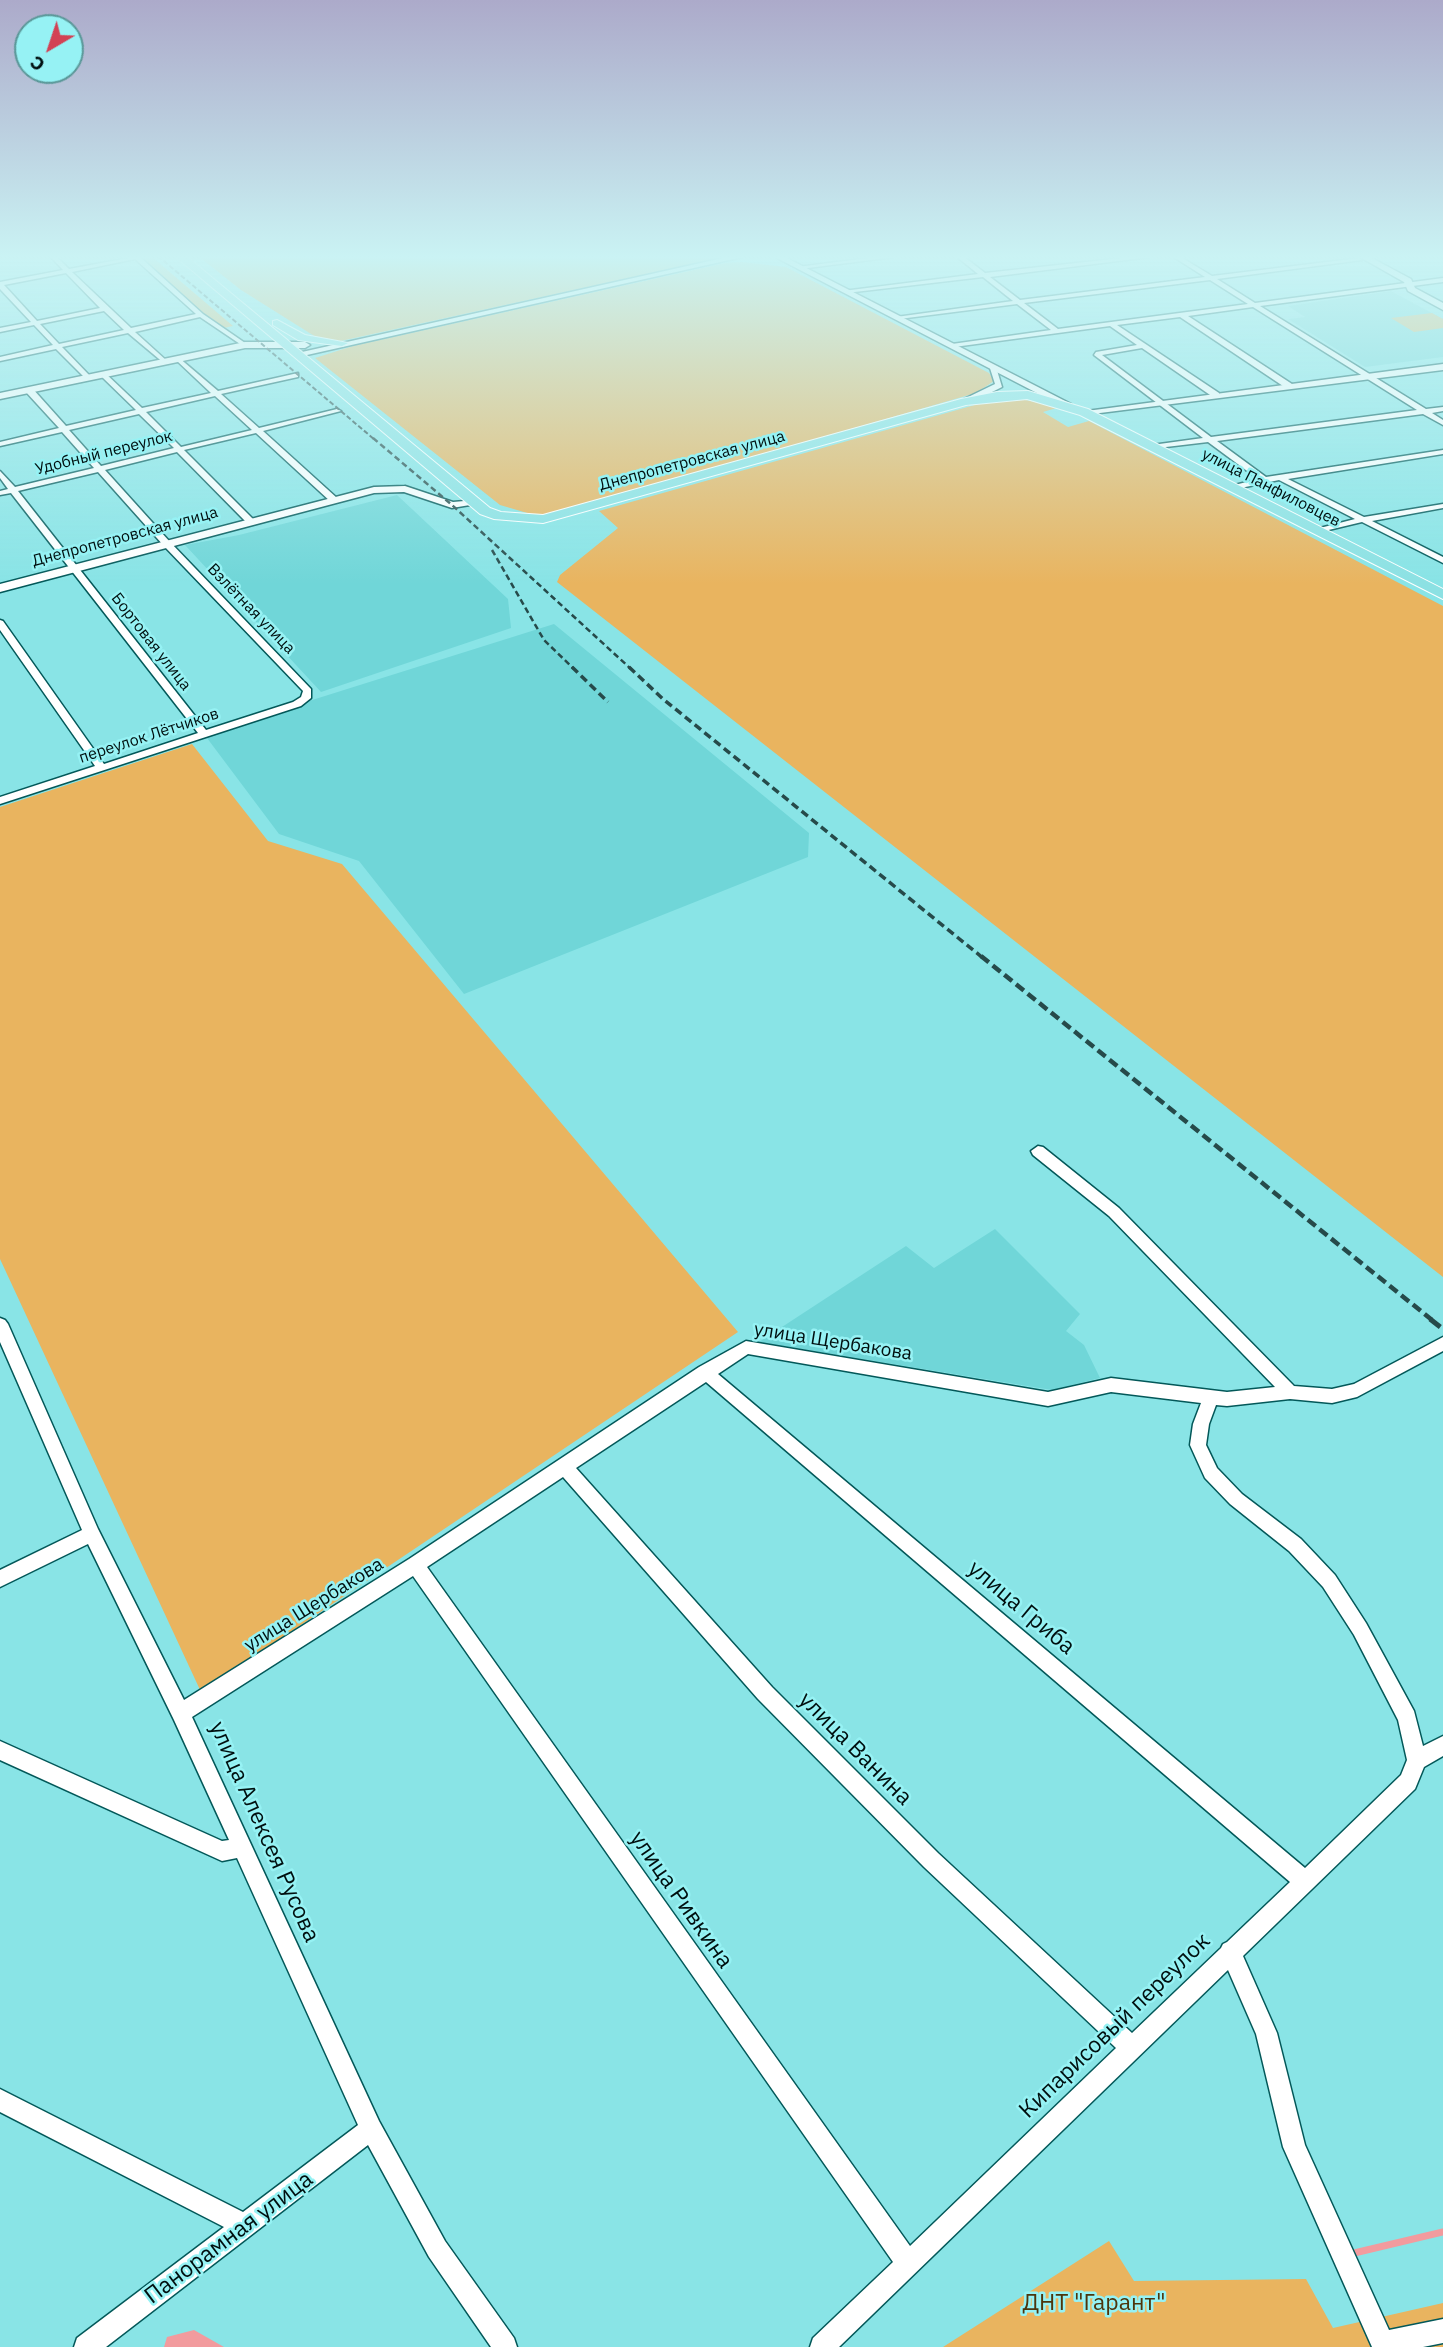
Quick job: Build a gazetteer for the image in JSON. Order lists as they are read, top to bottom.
{
  "streets": {
    "main road": ["Днепропетровская улица", "улица Панфиловцев"],
    "street": [
      "Удобный переулок",
      "Взлётная улица",
      "Бортовая улица",
      "переулок Лётчиков",
      "улица Щербакова",
      "улица Гриба",
      "улица Ванина",
      "улица Алексея Русова",
      "улица Ривкина",
      "Кипарисовый переулок",
      "Панорамная улица"
    ]
  },
  "crossings": [
    ["Удобный переулок", "Бортовая улица"],
    ["Днепропетровская улица", "улица Панфиловцев"],
    ["Днепропетровская улица", "Взлётная улица"],
    ["Днепропетровская улица", "Бортовая улица"],
    ["Взлётная улица", "переулок Лётчиков"],
    ["Бортовая улица", "переулок Лётчиков"],
    ["улица Щербакова", "улица Гриба"],
    ["улица Щербакова", "улица Ванина"],
    ["улица Щербакова", "улица Алексея Русова"],
    ["улица Щербакова", "улица Ривкина"],
    ["улица Гриба", "Кипарисовый переулок"],
    ["улица Ванина", "Кипарисовый переулок"],
    ["улица Алексея Русова", "Панорамная улица"],
    ["улица Ривкина", "Кипарисовый переулок"]
  ],
  "parks": ["ДНТ \"Гарант\""],
  "north": "bottom left"
}
